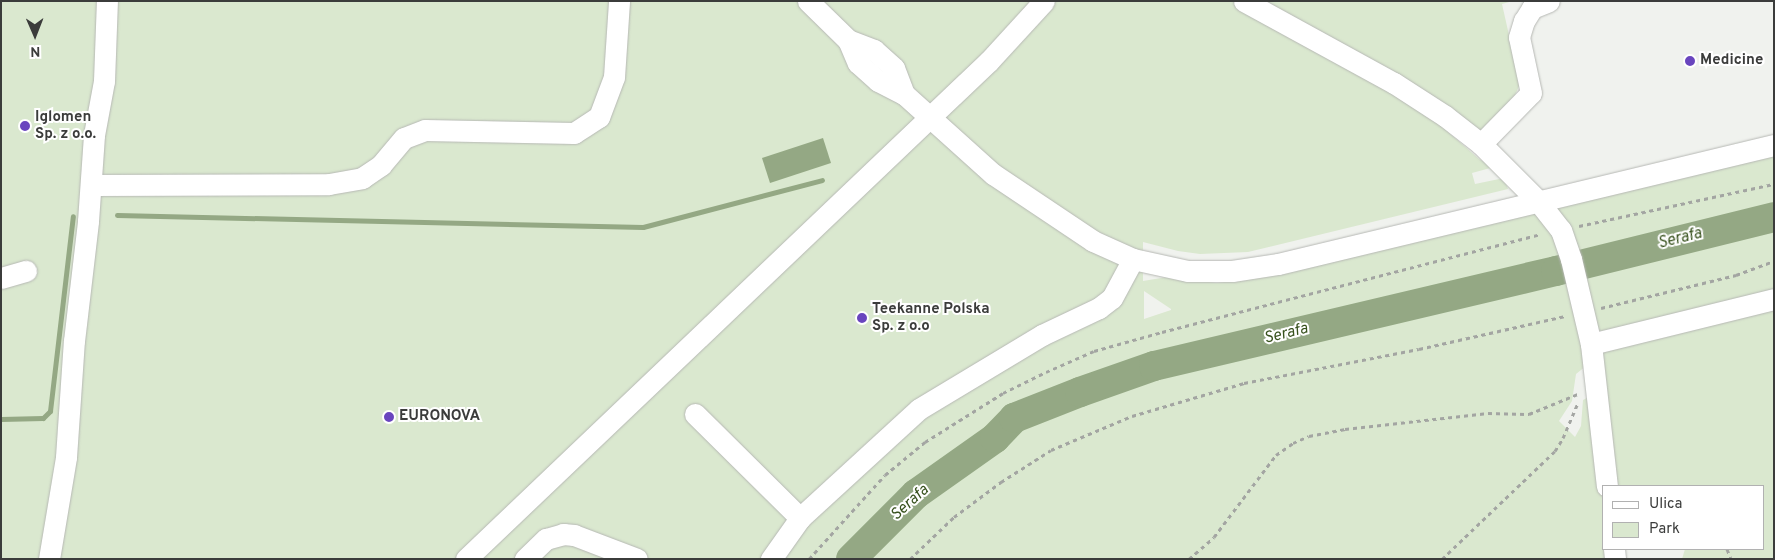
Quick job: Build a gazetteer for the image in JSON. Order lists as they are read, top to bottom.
{
  "water": ["Serafa"],
  "places": [
    "Medicine",
    "Iglomen Sp. z o.o.",
    "Teekanne Polska Sp. z o.o",
    "EURONOVA"
  ],
  "legend": ["Ulica", "Park"],
  "north": "bottom"
}
